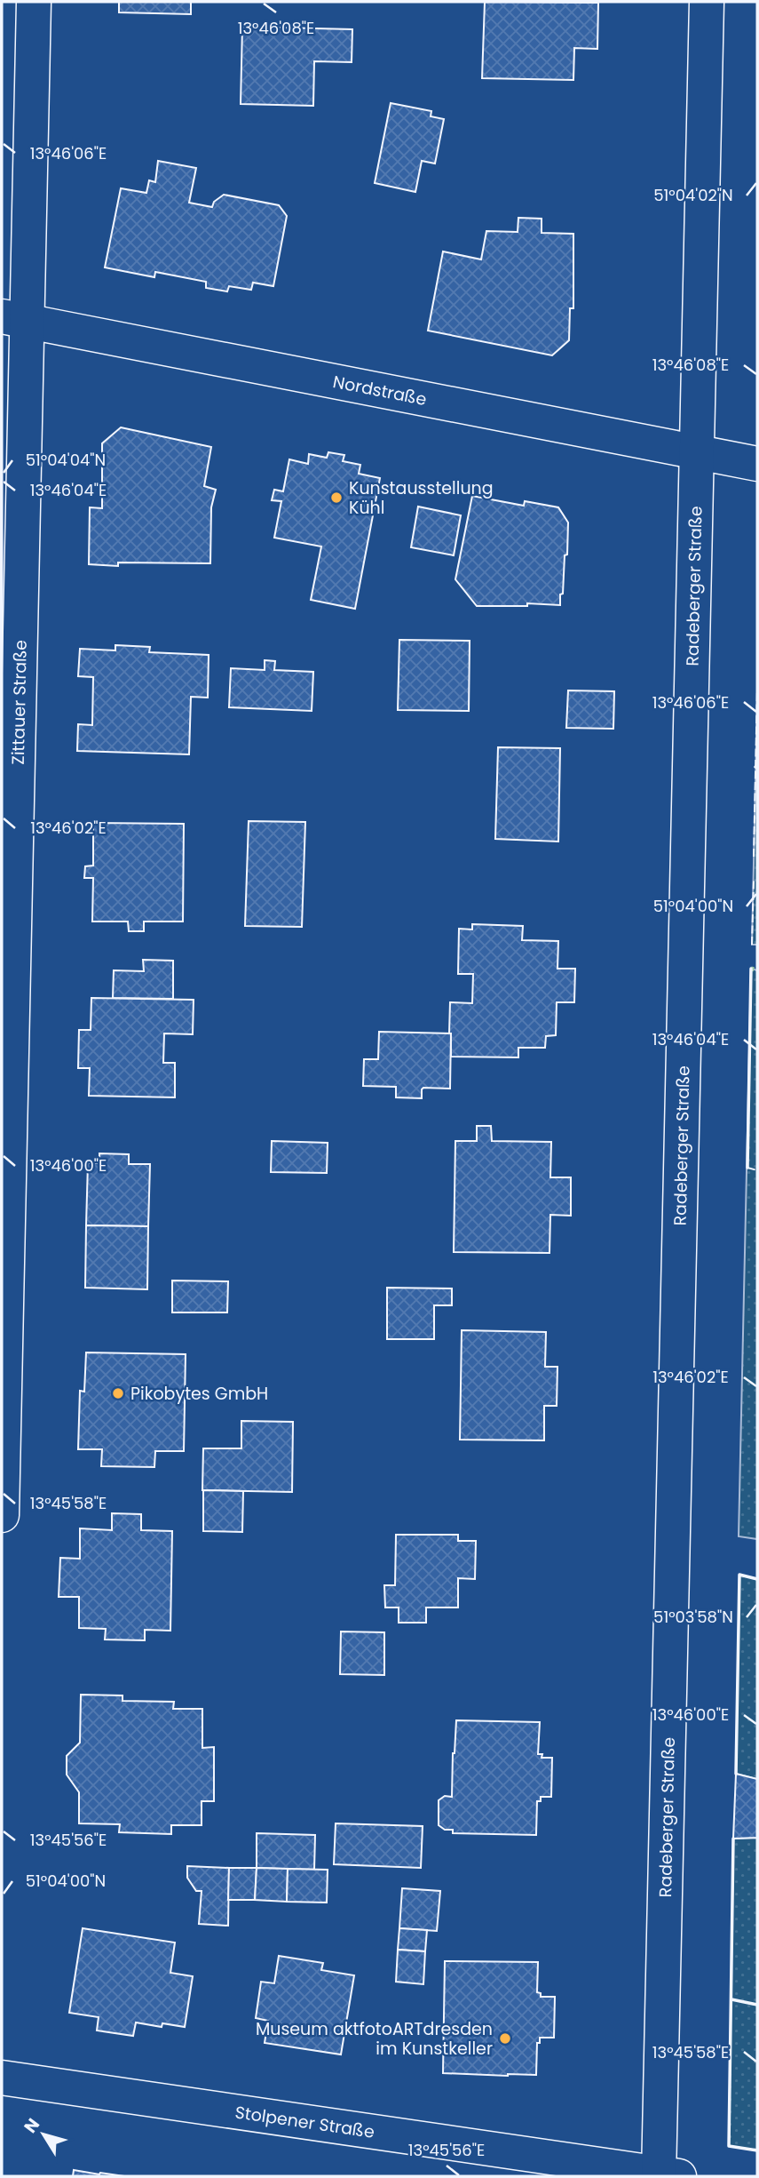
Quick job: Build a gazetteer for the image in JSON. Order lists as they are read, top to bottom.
{
  "streets": {
    "street": [
      "Nordstraße",
      "Radeberger Straße",
      "Zittauer Straße",
      "Stolpener Straße"
    ]
  },
  "crossings": [
    ["Nordstraße", "Radeberger Straße"],
    ["Nordstraße", "Zittauer Straße"],
    ["Radeberger Straße", "Stolpener Straße"]
  ],
  "places": ["Kunstausstellung Kühl", "Pikobytes GmbH", "Museum aktfotoARTdresden im Kunstkeller"],
  "north": "top left",
  "coordinates": [
    "13°46'08\"E",
    "13°46'06\"E",
    "51°04'02\"N",
    "51°04'04\"N",
    "13°46'04\"E",
    "13°46'02\"E",
    "51°04'00\"N",
    "13°46'00\"E",
    "13°45'58\"E",
    "51°03'58\"N",
    "13°45'56\"E"
  ]
}
